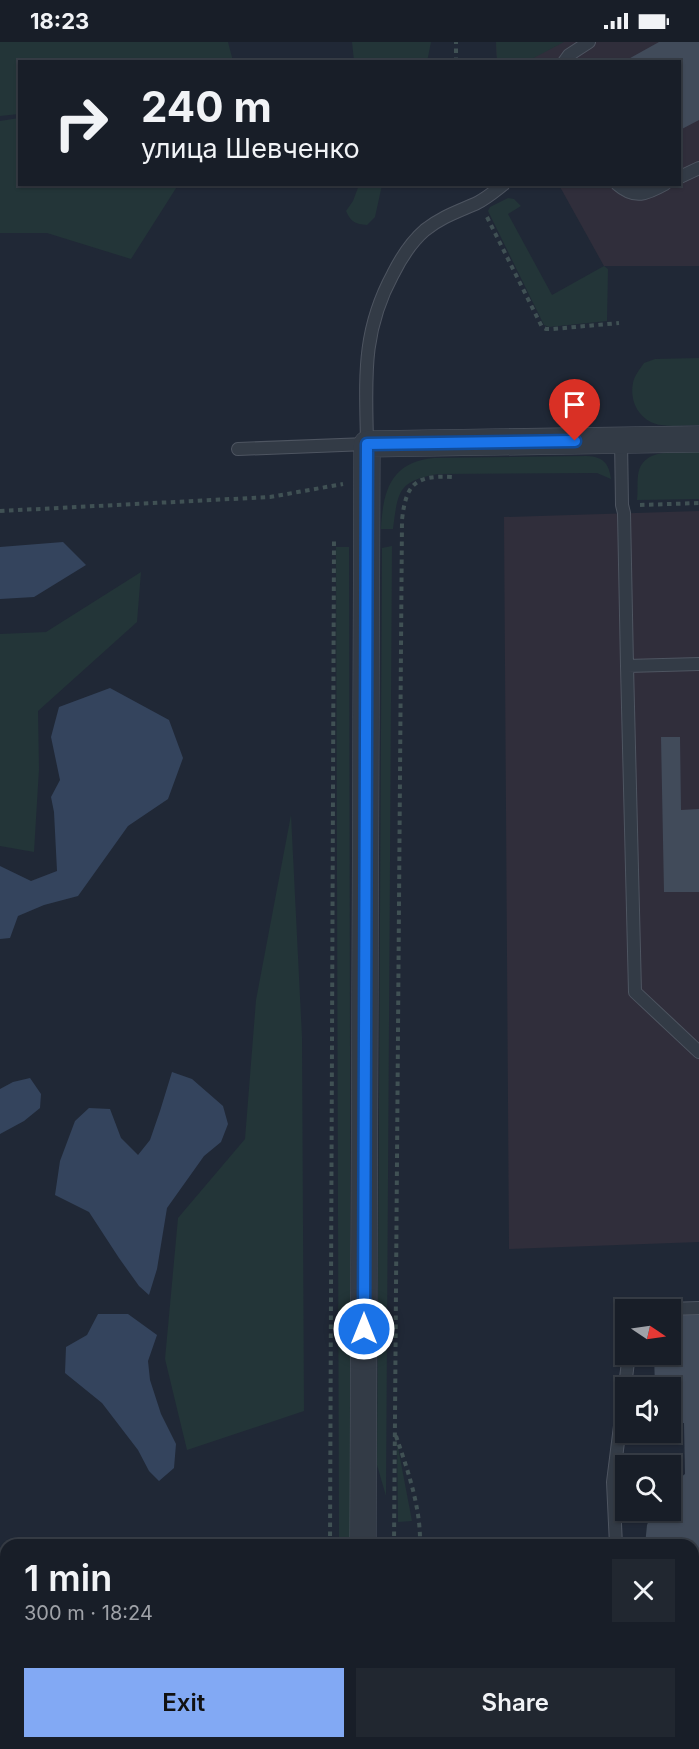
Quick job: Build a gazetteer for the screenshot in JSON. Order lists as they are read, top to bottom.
{
  "north": "right",
  "page": {
    "status": "18:23",
    "turn": ["240 m", "улица Шевченко"],
    "heading": ["1 min", "300 m · 18:24"],
    "buttons": ["Exit", "Share"]
  }
}
